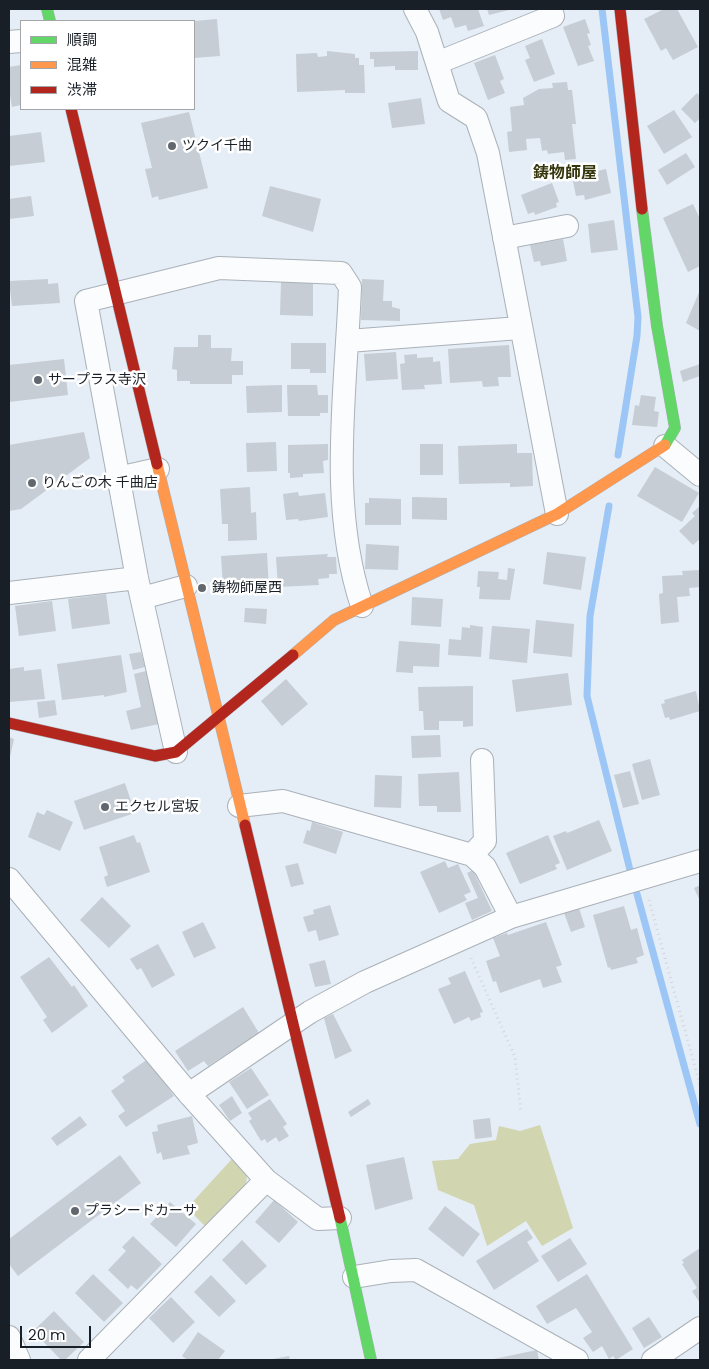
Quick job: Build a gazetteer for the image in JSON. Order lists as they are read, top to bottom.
{
  "districts": ["鋳物師屋"],
  "places": [
    "ツクイ千曲",
    "サープラス寺沢",
    "りんごの木 千曲店",
    "鋳物師屋西",
    "エクセル宮坂",
    "プラシードカーサ"
  ],
  "legend": ["順調", "混雑", "渋滞"],
  "scale_bar": "20 m"
}
